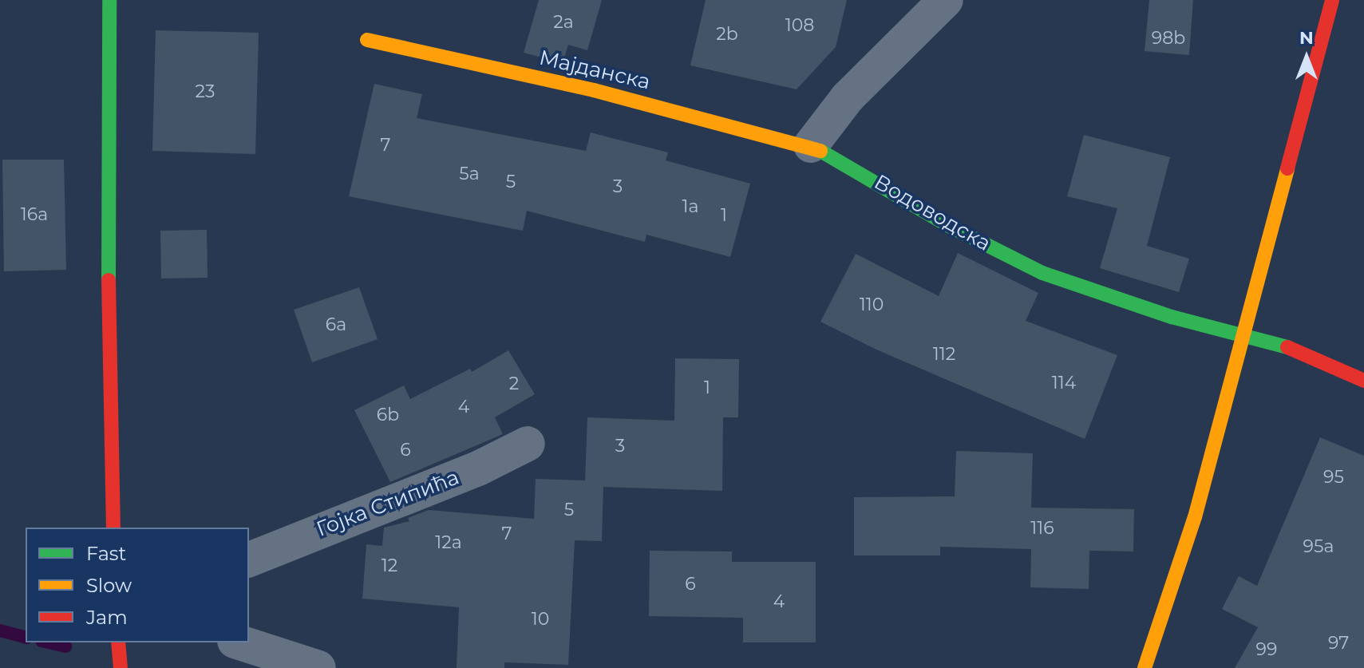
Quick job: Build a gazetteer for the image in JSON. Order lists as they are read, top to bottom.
{
  "streets": {
    "street": ["Мајданска", "Водоводска", "Гојка Стипића"]
  },
  "crossings": [
    ["Мајданска", "Водоводска"]
  ],
  "house_numbers": [
    "2a",
    "108",
    "2b",
    "98b",
    "23",
    "7",
    "5a",
    "5",
    "3",
    "1a",
    "16a",
    "1",
    "110",
    "6a",
    "112",
    "114",
    "2",
    "1",
    "4",
    "6b",
    "3",
    "6",
    "95",
    "5",
    "116",
    "7",
    "12a",
    "95a",
    "12",
    "6",
    "4",
    "10",
    "97",
    "99"
  ],
  "legend": ["Fast", "Slow", "Jam"],
  "north": "top"
}
